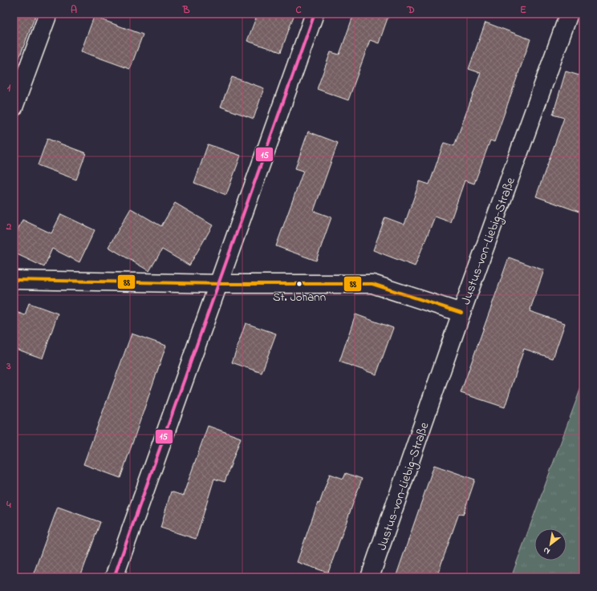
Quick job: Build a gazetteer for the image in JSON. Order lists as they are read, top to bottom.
{
  "streets": {
    "street": ["Justus-von-Liebig-Straße"]
  },
  "places": ["St. Johann"],
  "lines": ["transit line 15", "transit line 88"],
  "north": "bottom left",
  "grid": {
    "columns": [
      "A",
      "B",
      "C",
      "D",
      "E"
    ],
    "rows": [
      "1",
      "2",
      "3",
      "4"
    ]
  }
}
